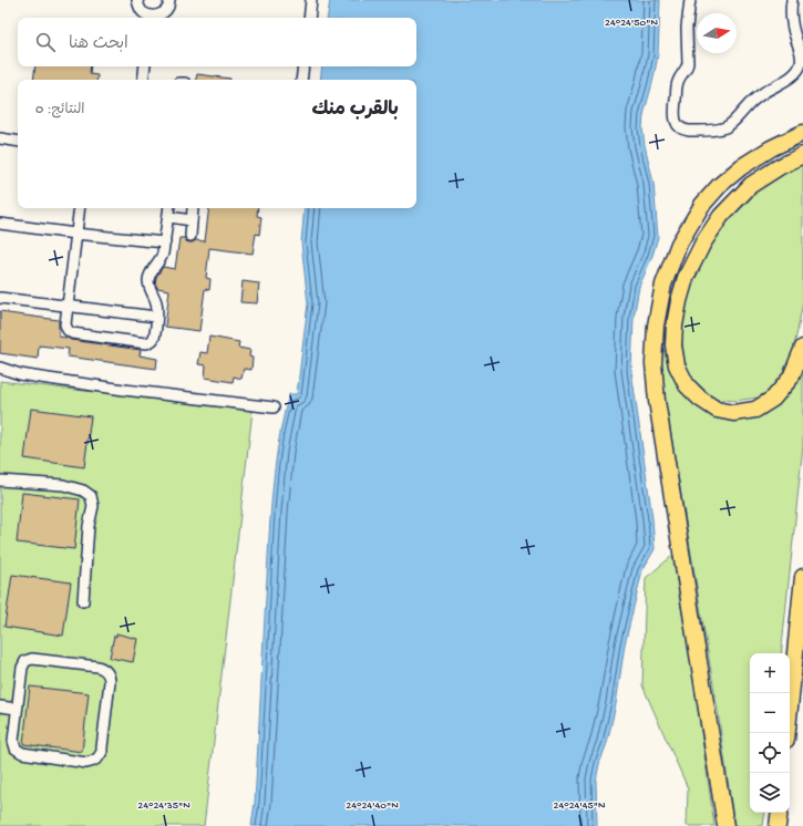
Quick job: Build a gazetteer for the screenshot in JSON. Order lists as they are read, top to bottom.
{
  "north": "right",
  "page": {
    "search": "ابحث هنا",
    "heading": ["بالقرب منك", "النتائج: 0"],
    "map_buttons": ["+", "−"]
  },
  "coordinates": [
    "24°24'50\"N",
    "24°24'35\"N",
    "24°24'40\"N",
    "24°24'45\"N"
  ]
}
